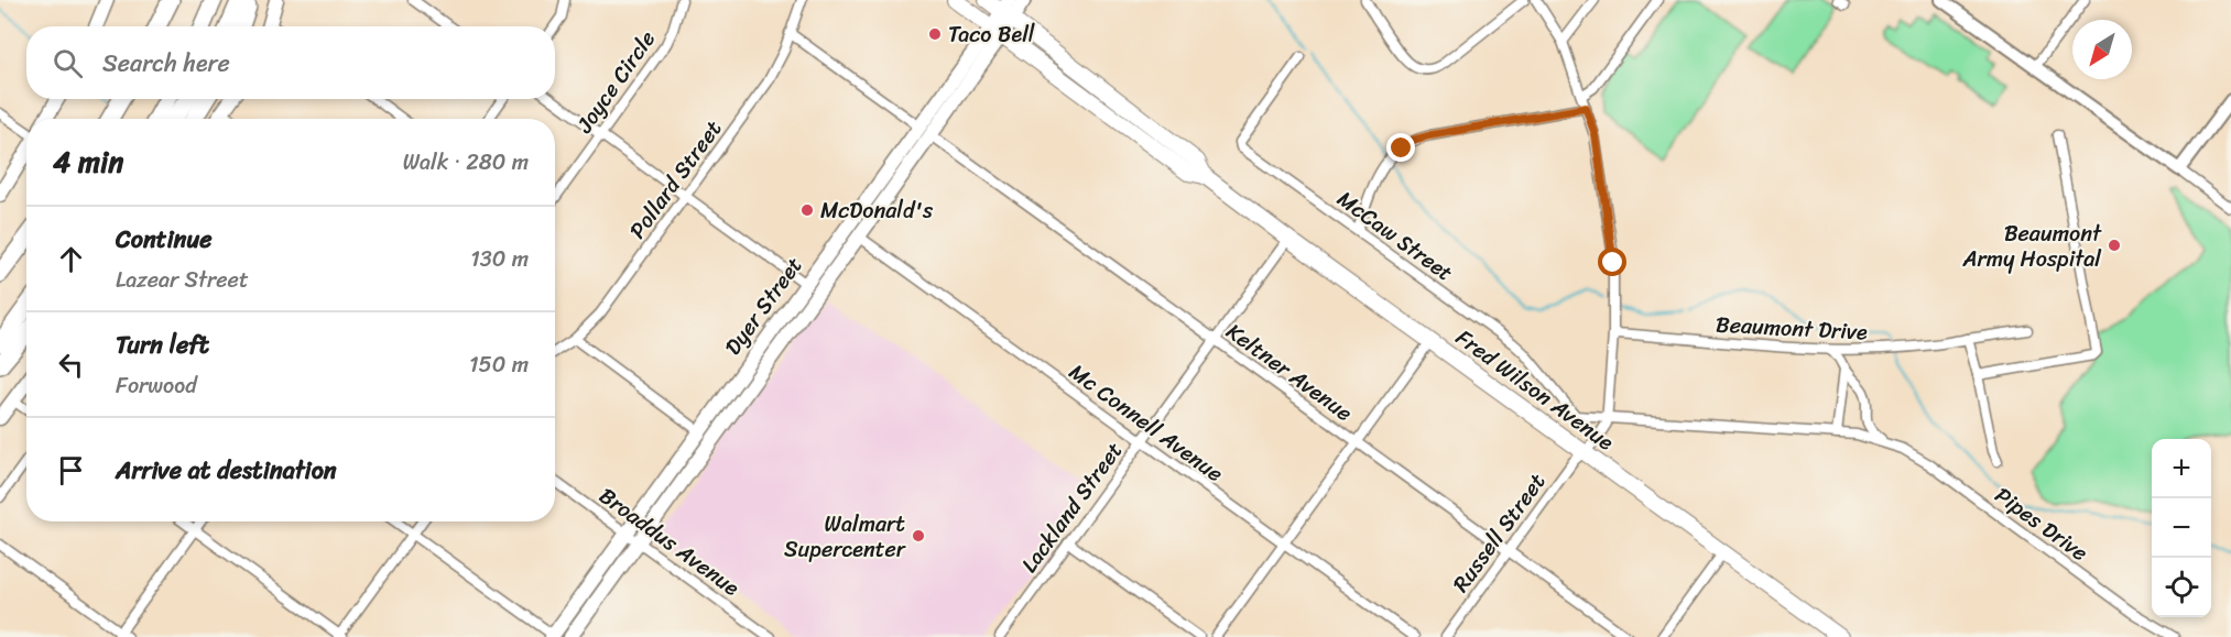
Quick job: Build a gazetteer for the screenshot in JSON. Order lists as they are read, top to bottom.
{
  "streets": {
    "main road": ["Dyer Street", "Fred Wilson Avenue"],
    "street": [
      "Joyce Circle",
      "Pollard Street",
      "McCaw Street",
      "Beaumont Drive",
      "Keltner Avenue",
      "Mc Connell Avenue",
      "Lackland Street",
      "Pipes Drive",
      "Russell Street",
      "Broaddus Avenue"
    ]
  },
  "crossings": [
    ["McCaw Street", "Pipes Drive"],
    ["McCaw Street", "Russell Street"],
    ["Dyer Street", "Keltner Avenue"],
    ["Dyer Street", "Fred Wilson Avenue"],
    ["Dyer Street", "Mc Connell Avenue"],
    ["Dyer Street", "Broaddus Avenue"],
    ["Beaumont Drive", "Pipes Drive"],
    ["Keltner Avenue", "Lackland Street"],
    ["Keltner Avenue", "Russell Street"],
    ["Fred Wilson Avenue", "Lackland Street"],
    ["Fred Wilson Avenue", "Russell Street"],
    ["Mc Connell Avenue", "Lackland Street"],
    ["Pipes Drive", "Russell Street"]
  ],
  "places": [
    "Taco Bell",
    "McDonald's",
    "Beaumont Army Hospital",
    "Walmart Supercenter"
  ],
  "north": "bottom left",
  "page": {
    "search": "Search here",
    "heading": ["4 min", "Walk · 280 m"],
    "list": [
      ["Continue", "Lazear Street", "130 m"],
      ["Turn left", "Forwood", "150 m"],
      "Arrive at destination"
    ],
    "map_buttons": ["+", "−"]
  }
}
